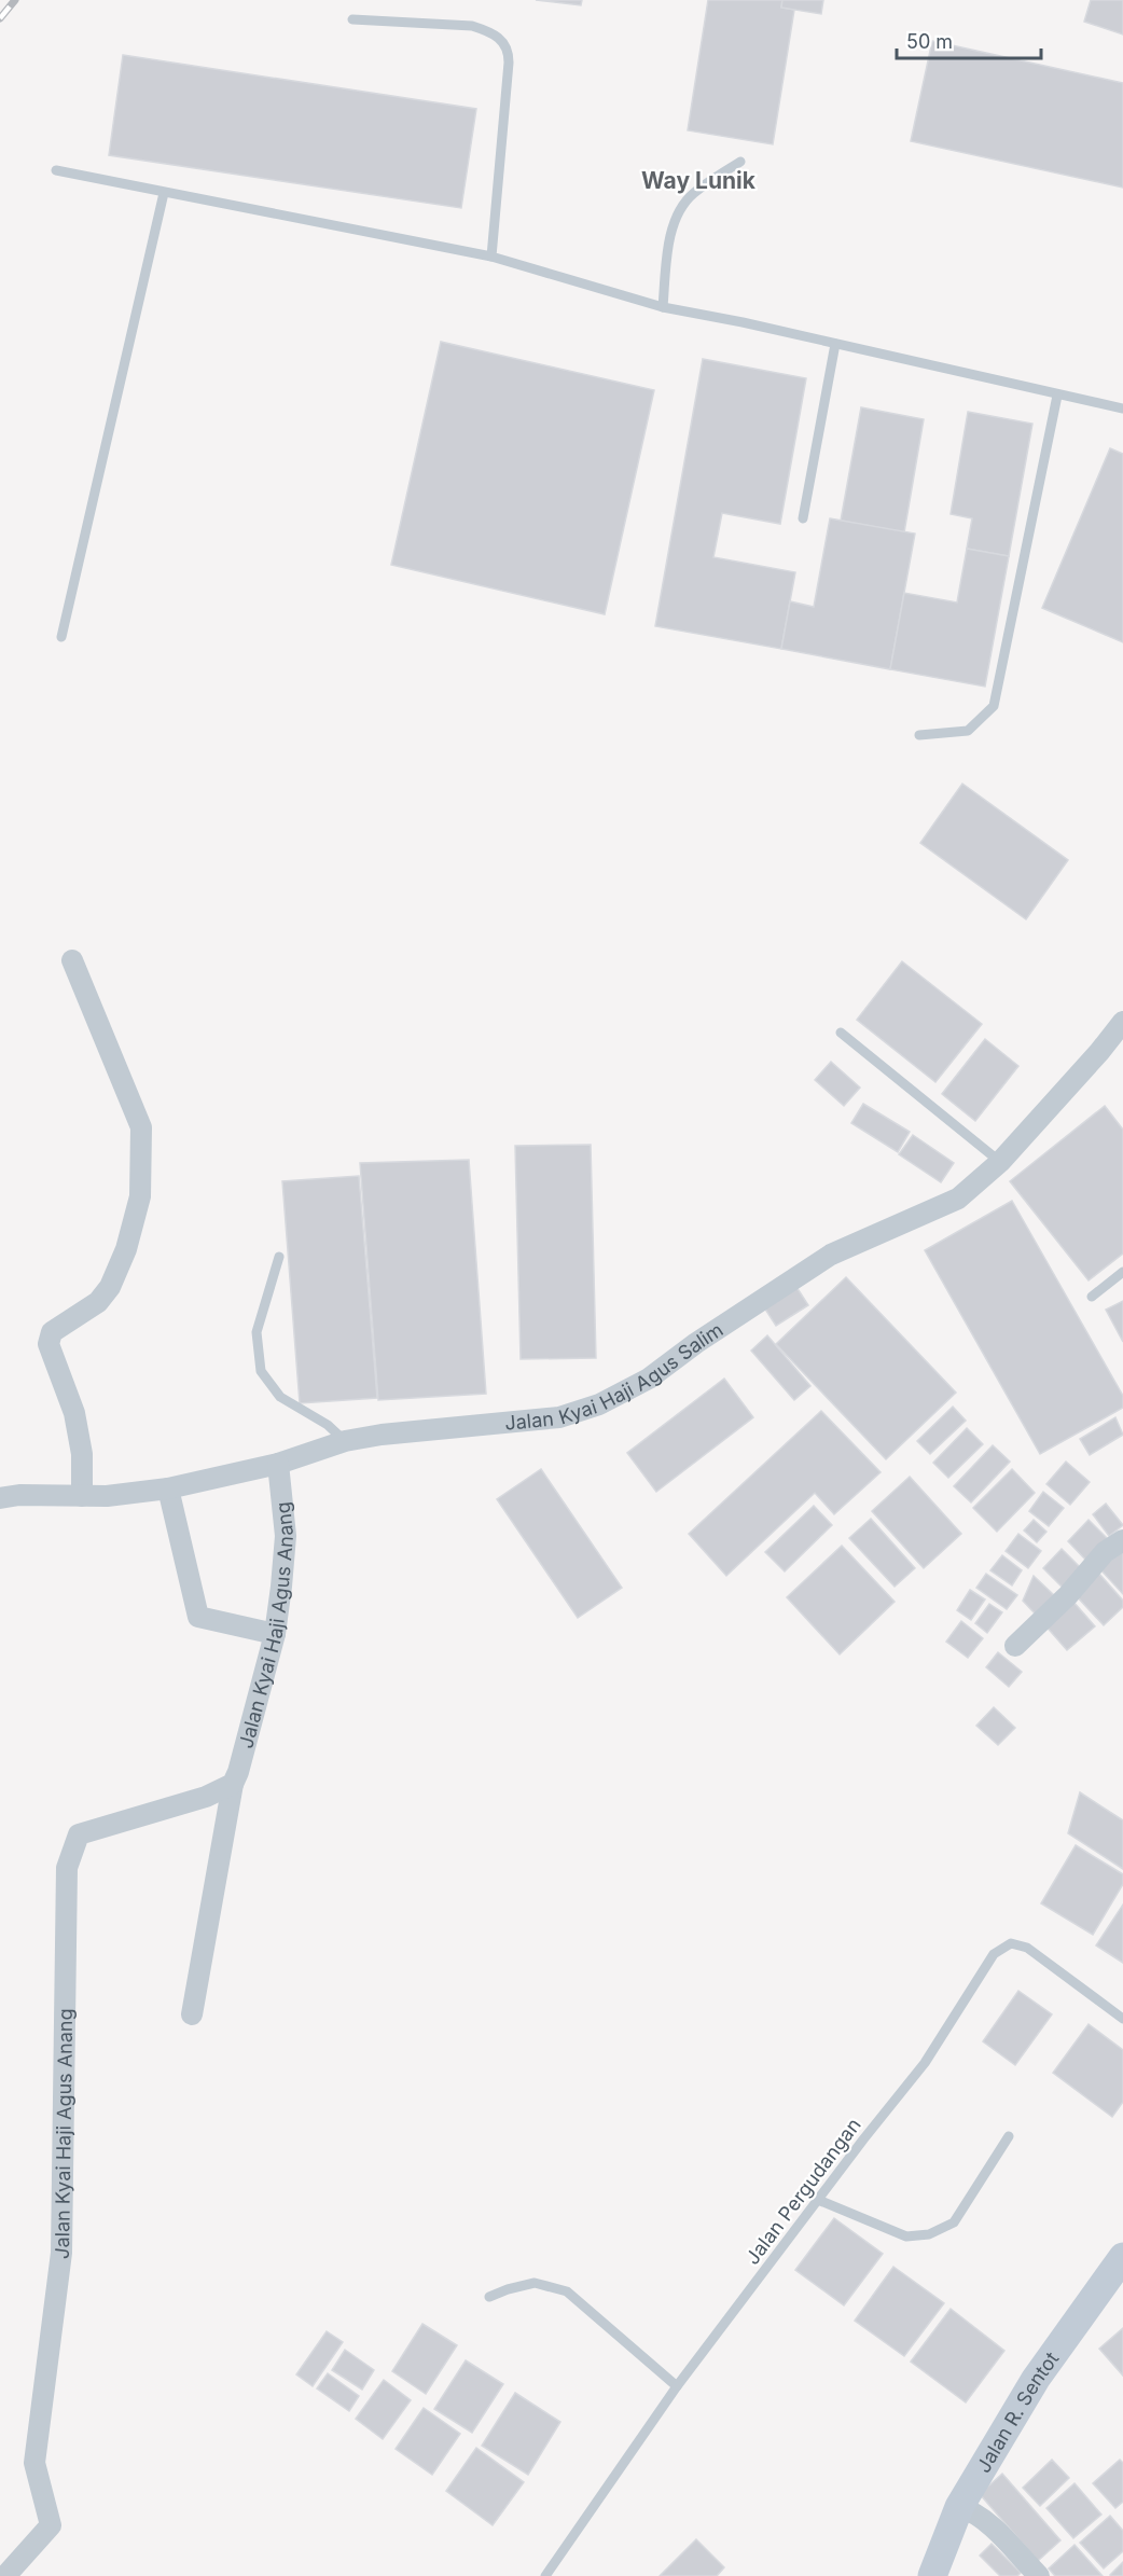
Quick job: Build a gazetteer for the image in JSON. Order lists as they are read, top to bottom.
{
  "streets": {
    "street": ["Jalan Kyai Haji Agus Salim", "Jalan Kyai Haji Agus Anang", "Jalan R. Sentot"],
    "lane": ["Jalan Pergudangan"]
  },
  "crossings": [
    ["Jalan Kyai Haji Agus Salim", "Jalan Kyai Haji Agus Anang"]
  ],
  "districts": ["Way Lunik"],
  "scale_bar": "50 m"
}
